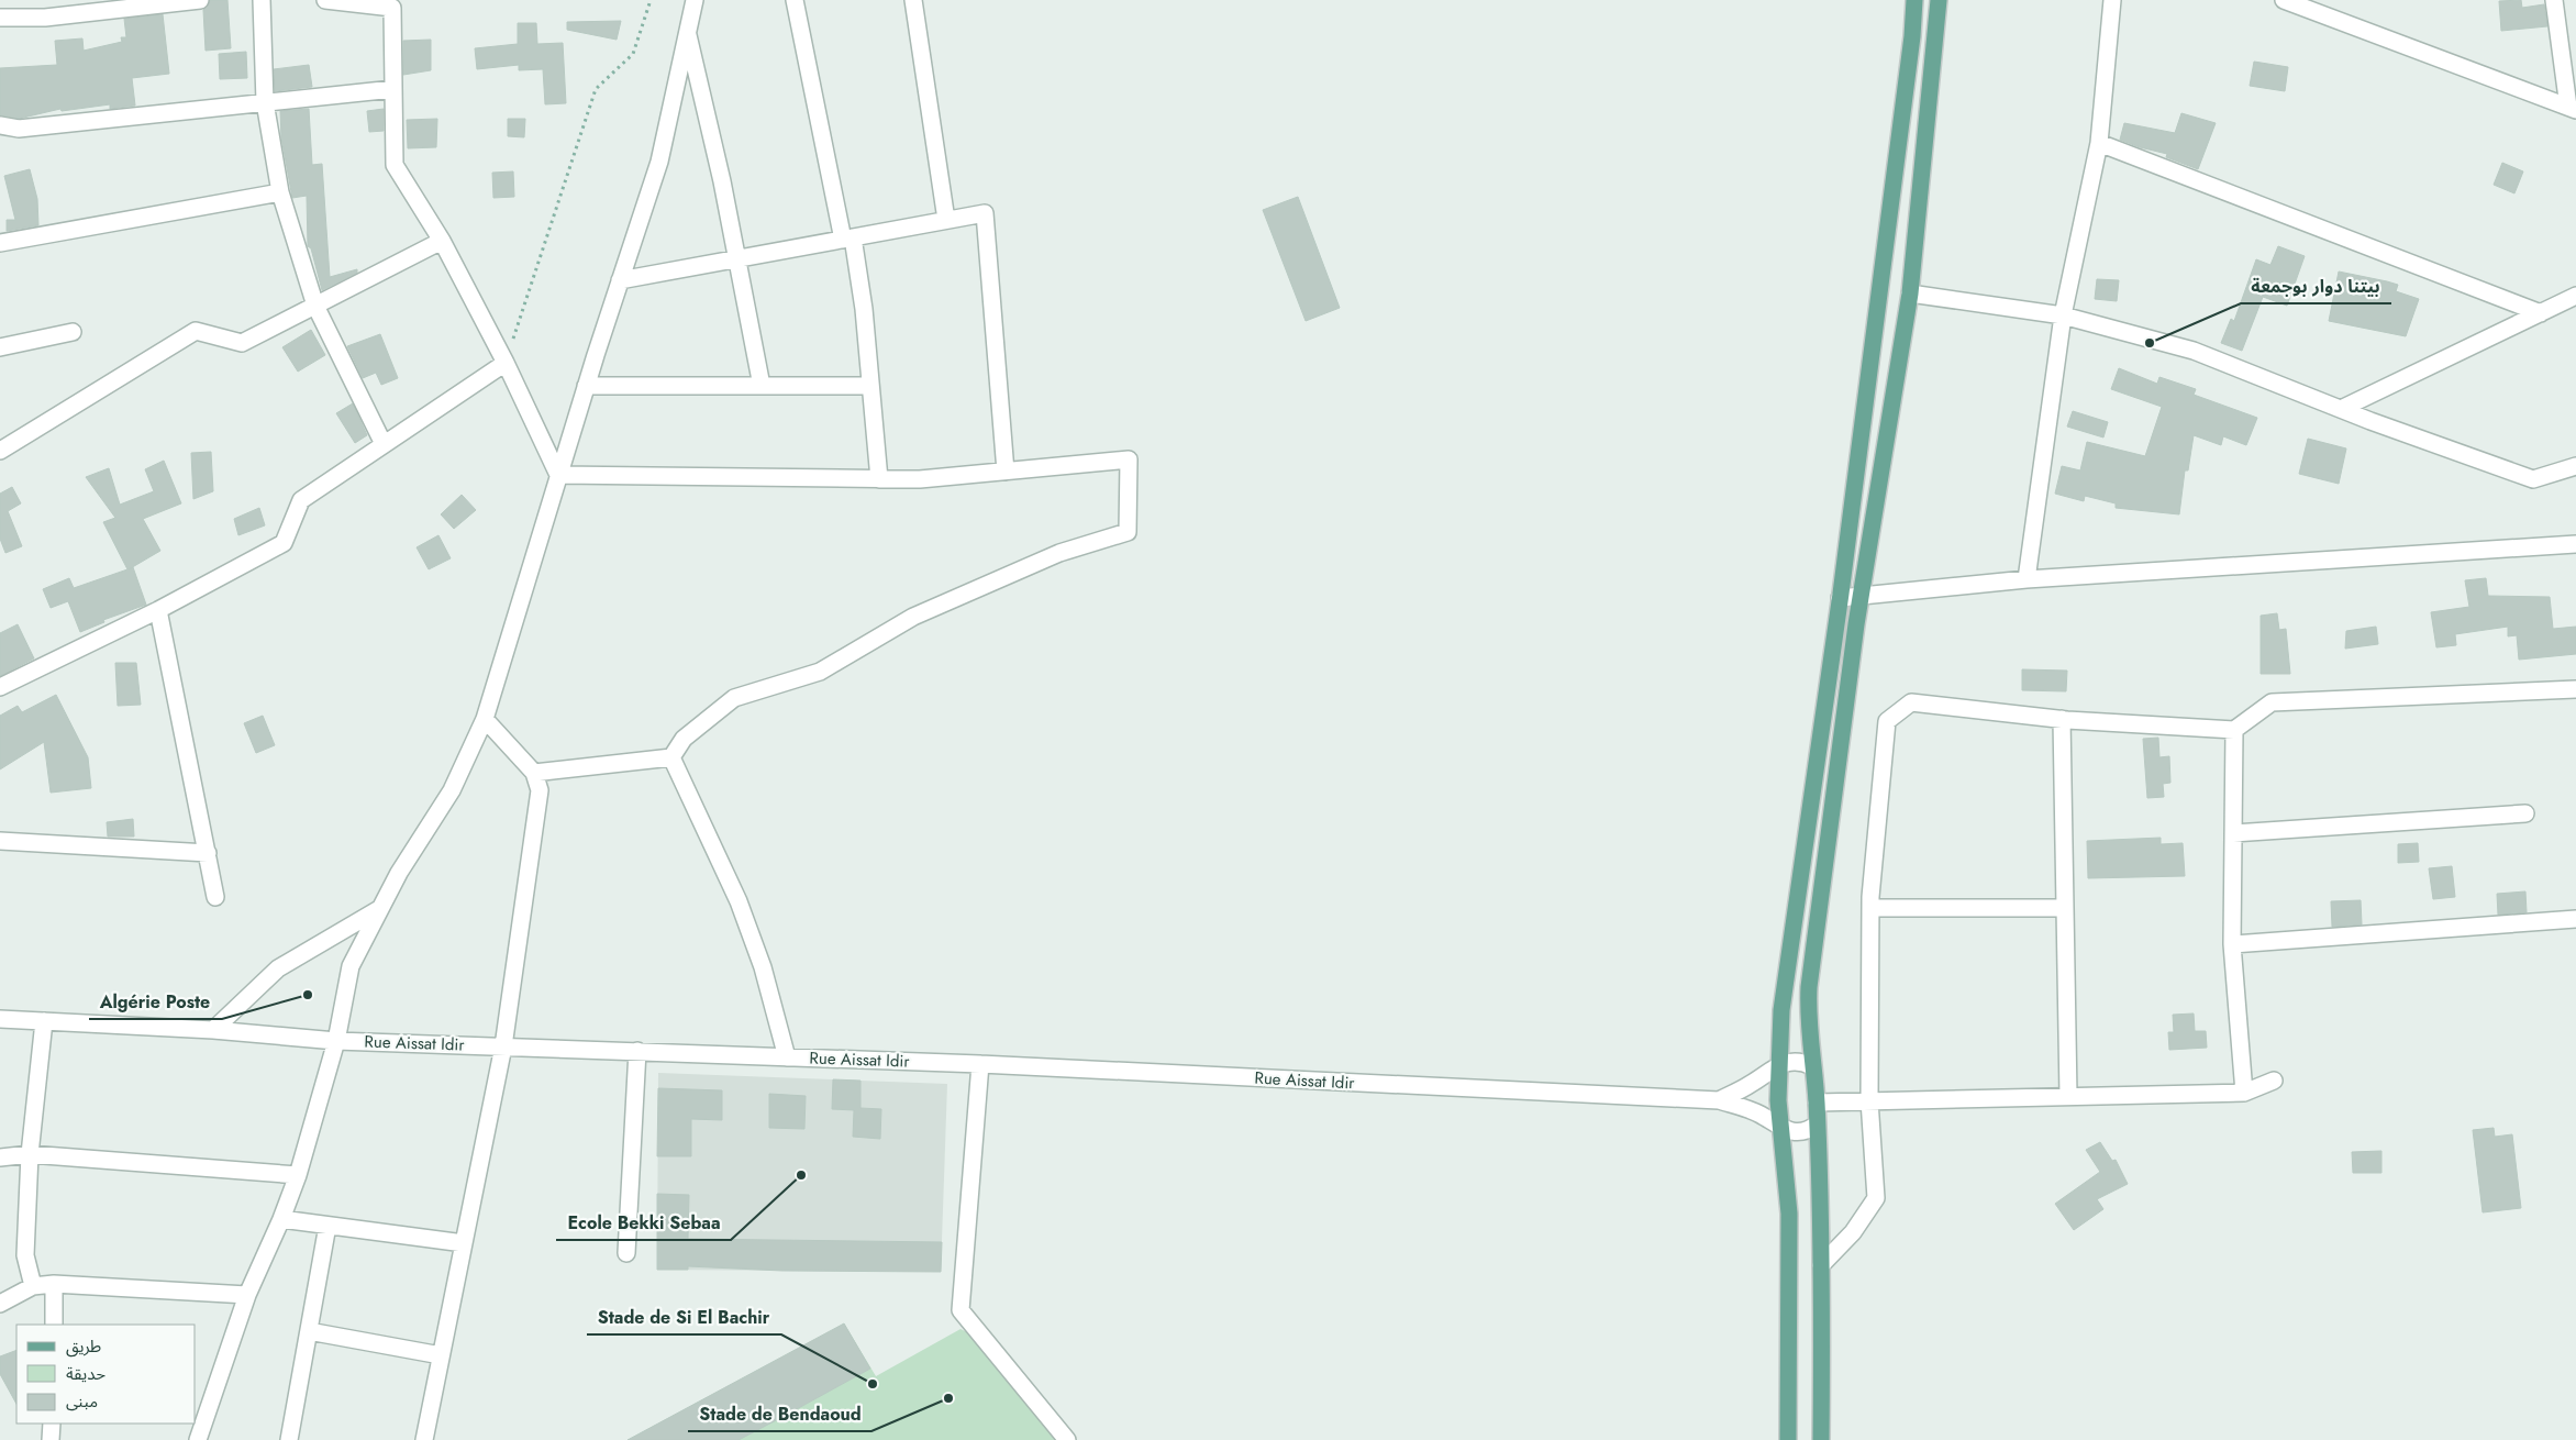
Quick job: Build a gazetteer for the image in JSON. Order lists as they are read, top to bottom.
{
  "streets": {
    "street": ["Rue Aissat Idir"]
  },
  "places": [
    "بيتنا دوار بوجمعة",
    "Algérie Poste",
    "Ecole Bekki Sebaa",
    "Stade de Si El Bachir",
    "Stade de Bendaoud"
  ],
  "legend": ["طريق", "حديقة", "مبنى"]
}
